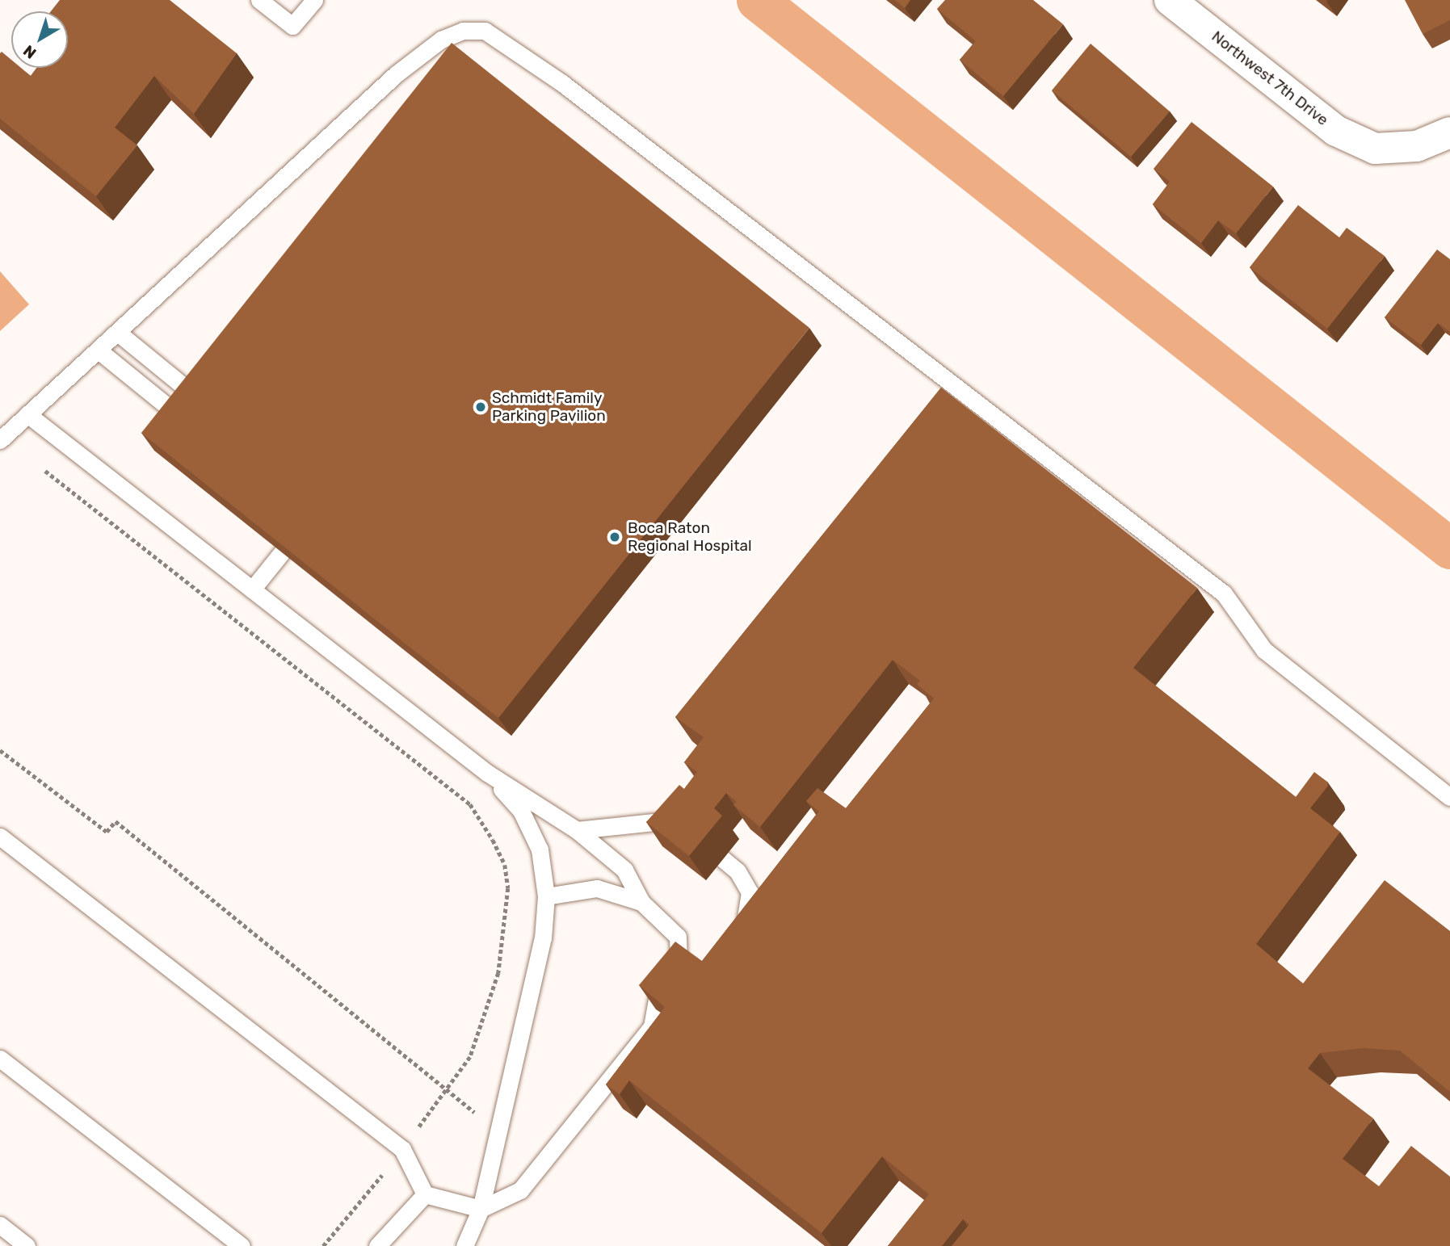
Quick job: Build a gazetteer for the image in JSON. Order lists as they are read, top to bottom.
{
  "streets": {
    "street": ["Northwest 7th Drive"]
  },
  "places": ["Schmidt Family Parking Pavilion", "Boca Raton Regional Hospital"],
  "north": "bottom left"
}
